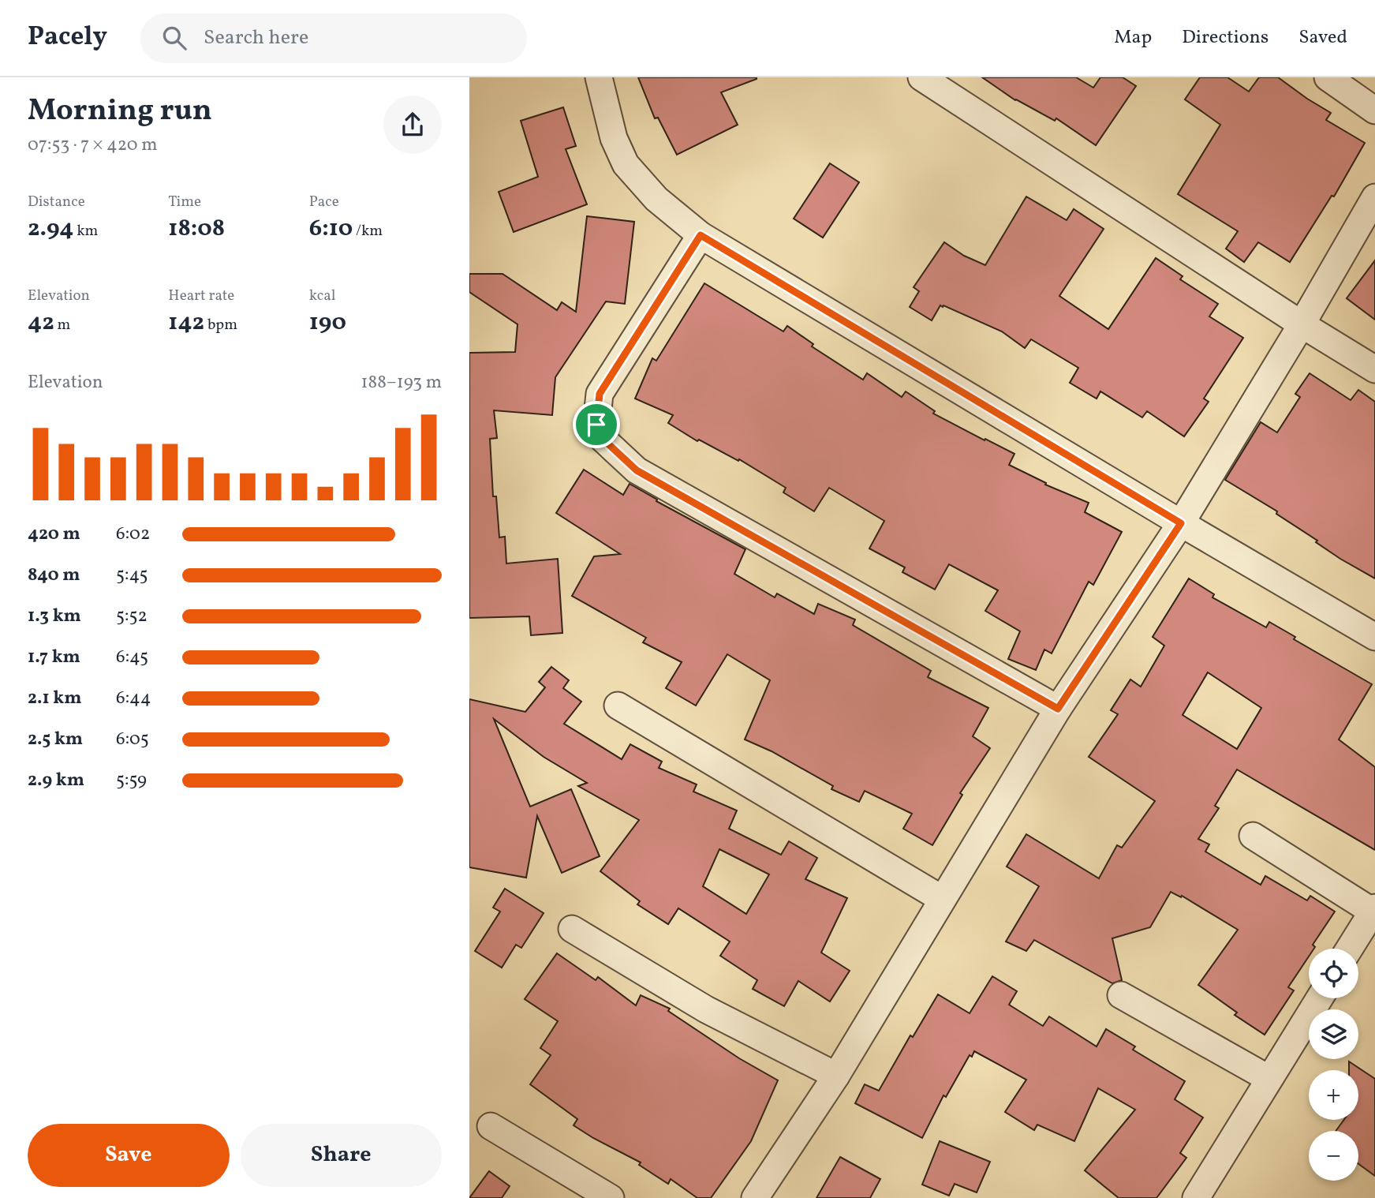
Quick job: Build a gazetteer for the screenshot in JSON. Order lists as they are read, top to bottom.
{
  "page": {
    "header": "Pacely",
    "search": "Search here",
    "nav": ["Map", "Directions", "Saved"],
    "heading": ["Morning run", "07:53 · 7 × 420 m"],
    "stats": [
      ["Distance", "2.94 km"],
      ["Time", "18:08"],
      ["Pace", "6:10 /km"],
      ["Elevation", "42 m"],
      ["Heart rate", "142 bpm"],
      ["kcal", "190"]
    ],
    "chart": ["Elevation", "188–193 m"],
    "list": [
      {
        "name": "420 m",
        "note": "6:02"
      },
      {
        "name": "840 m",
        "note": "5:45"
      },
      {
        "name": "1.3 km",
        "note": "5:52"
      },
      {
        "name": "1.7 km",
        "note": "6:45"
      },
      {
        "name": "2.1 km",
        "note": "6:44"
      },
      {
        "name": "2.5 km",
        "note": "6:05"
      },
      {
        "name": "2.9 km",
        "note": "5:59"
      }
    ],
    "map_buttons": ["+", "−"],
    "buttons": ["Save", "Share"]
  }
}
